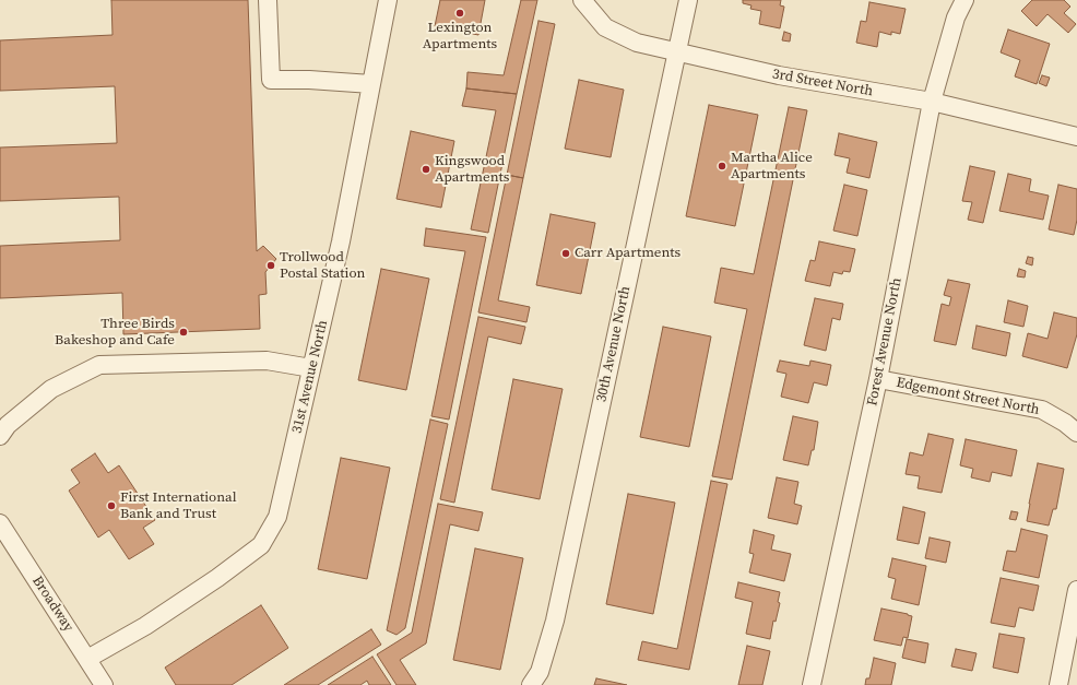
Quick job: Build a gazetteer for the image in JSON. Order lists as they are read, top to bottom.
{
  "streets": {
    "street": [
      "3rd Street North",
      "Forest Avenue North",
      "30th Avenue North",
      "31st Avenue North",
      "Edgemont Street North",
      "Broadway"
    ]
  },
  "crossings": [
    ["3rd Street North", "Forest Avenue North"],
    ["3rd Street North", "30th Avenue North"],
    ["Forest Avenue North", "Edgemont Street North"],
    ["31st Avenue North", "Broadway"]
  ],
  "places": [
    "Lexington Apartments",
    "Martha Alice Apartments",
    "Kingswood Apartments",
    "Carr Apartments",
    "Trollwood Postal Station",
    "Three Birds Bakeshop and Cafe",
    "First International Bank and Trust"
  ]
}
